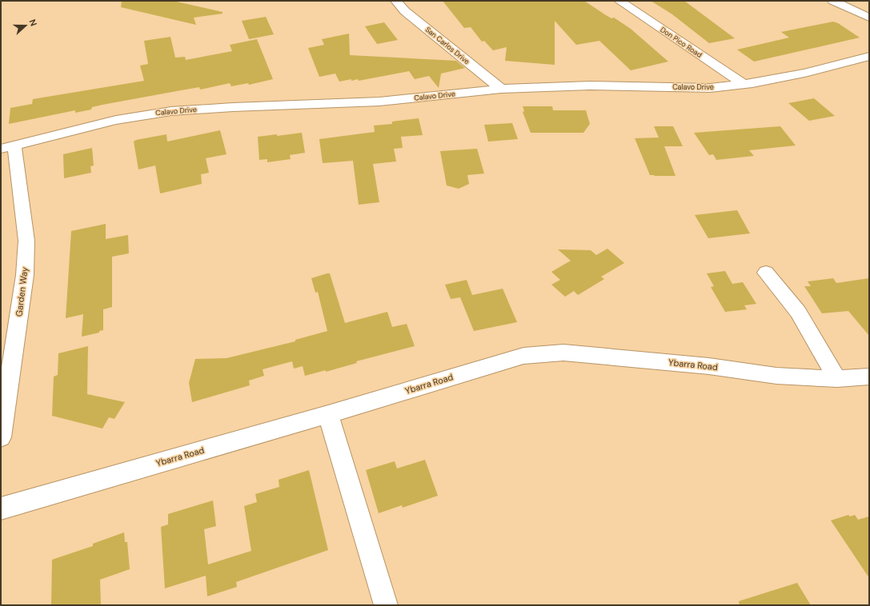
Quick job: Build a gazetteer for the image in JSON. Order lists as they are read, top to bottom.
{
  "streets": {
    "street": [
      "Don Pico Road",
      "San Carlos Drive",
      "Calavo Drive",
      "Garden Way",
      "Ybarra Road"
    ]
  },
  "crossings": [
    ["Don Pico Road", "Calavo Drive"],
    ["San Carlos Drive", "Calavo Drive"],
    ["Calavo Drive", "Garden Way"]
  ],
  "north": "right"
}
